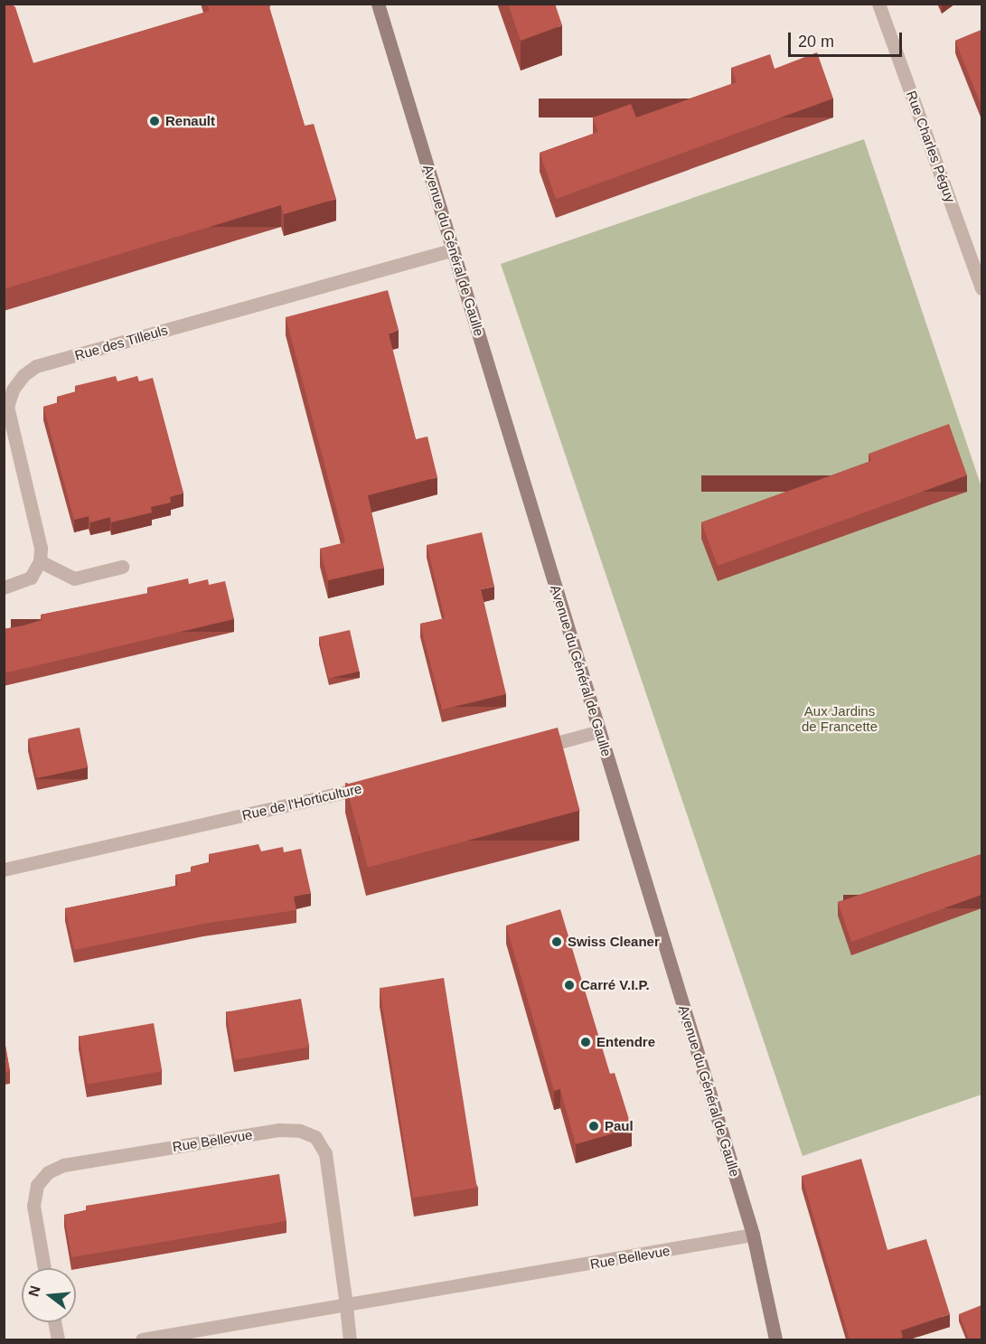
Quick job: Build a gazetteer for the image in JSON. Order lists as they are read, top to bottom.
{
  "streets": {
    "main road": ["Avenue du Général de Gaulle"],
    "street": [
      "Rue Charles Péguy",
      "Rue des Tilleuls",
      "Rue de l'Horticulture",
      "Rue Bellevue"
    ]
  },
  "crossings": [
    ["Avenue du Général de Gaulle", "Rue des Tilleuls"],
    ["Avenue du Général de Gaulle", "Rue Bellevue"]
  ],
  "parks": ["Aux Jardins de Francette"],
  "places": [
    "Renault",
    "Swiss Cleaner",
    "Carré V.I.P.",
    "Entendre",
    "Paul"
  ],
  "scale_bar": "20 m",
  "north": "left"
}
